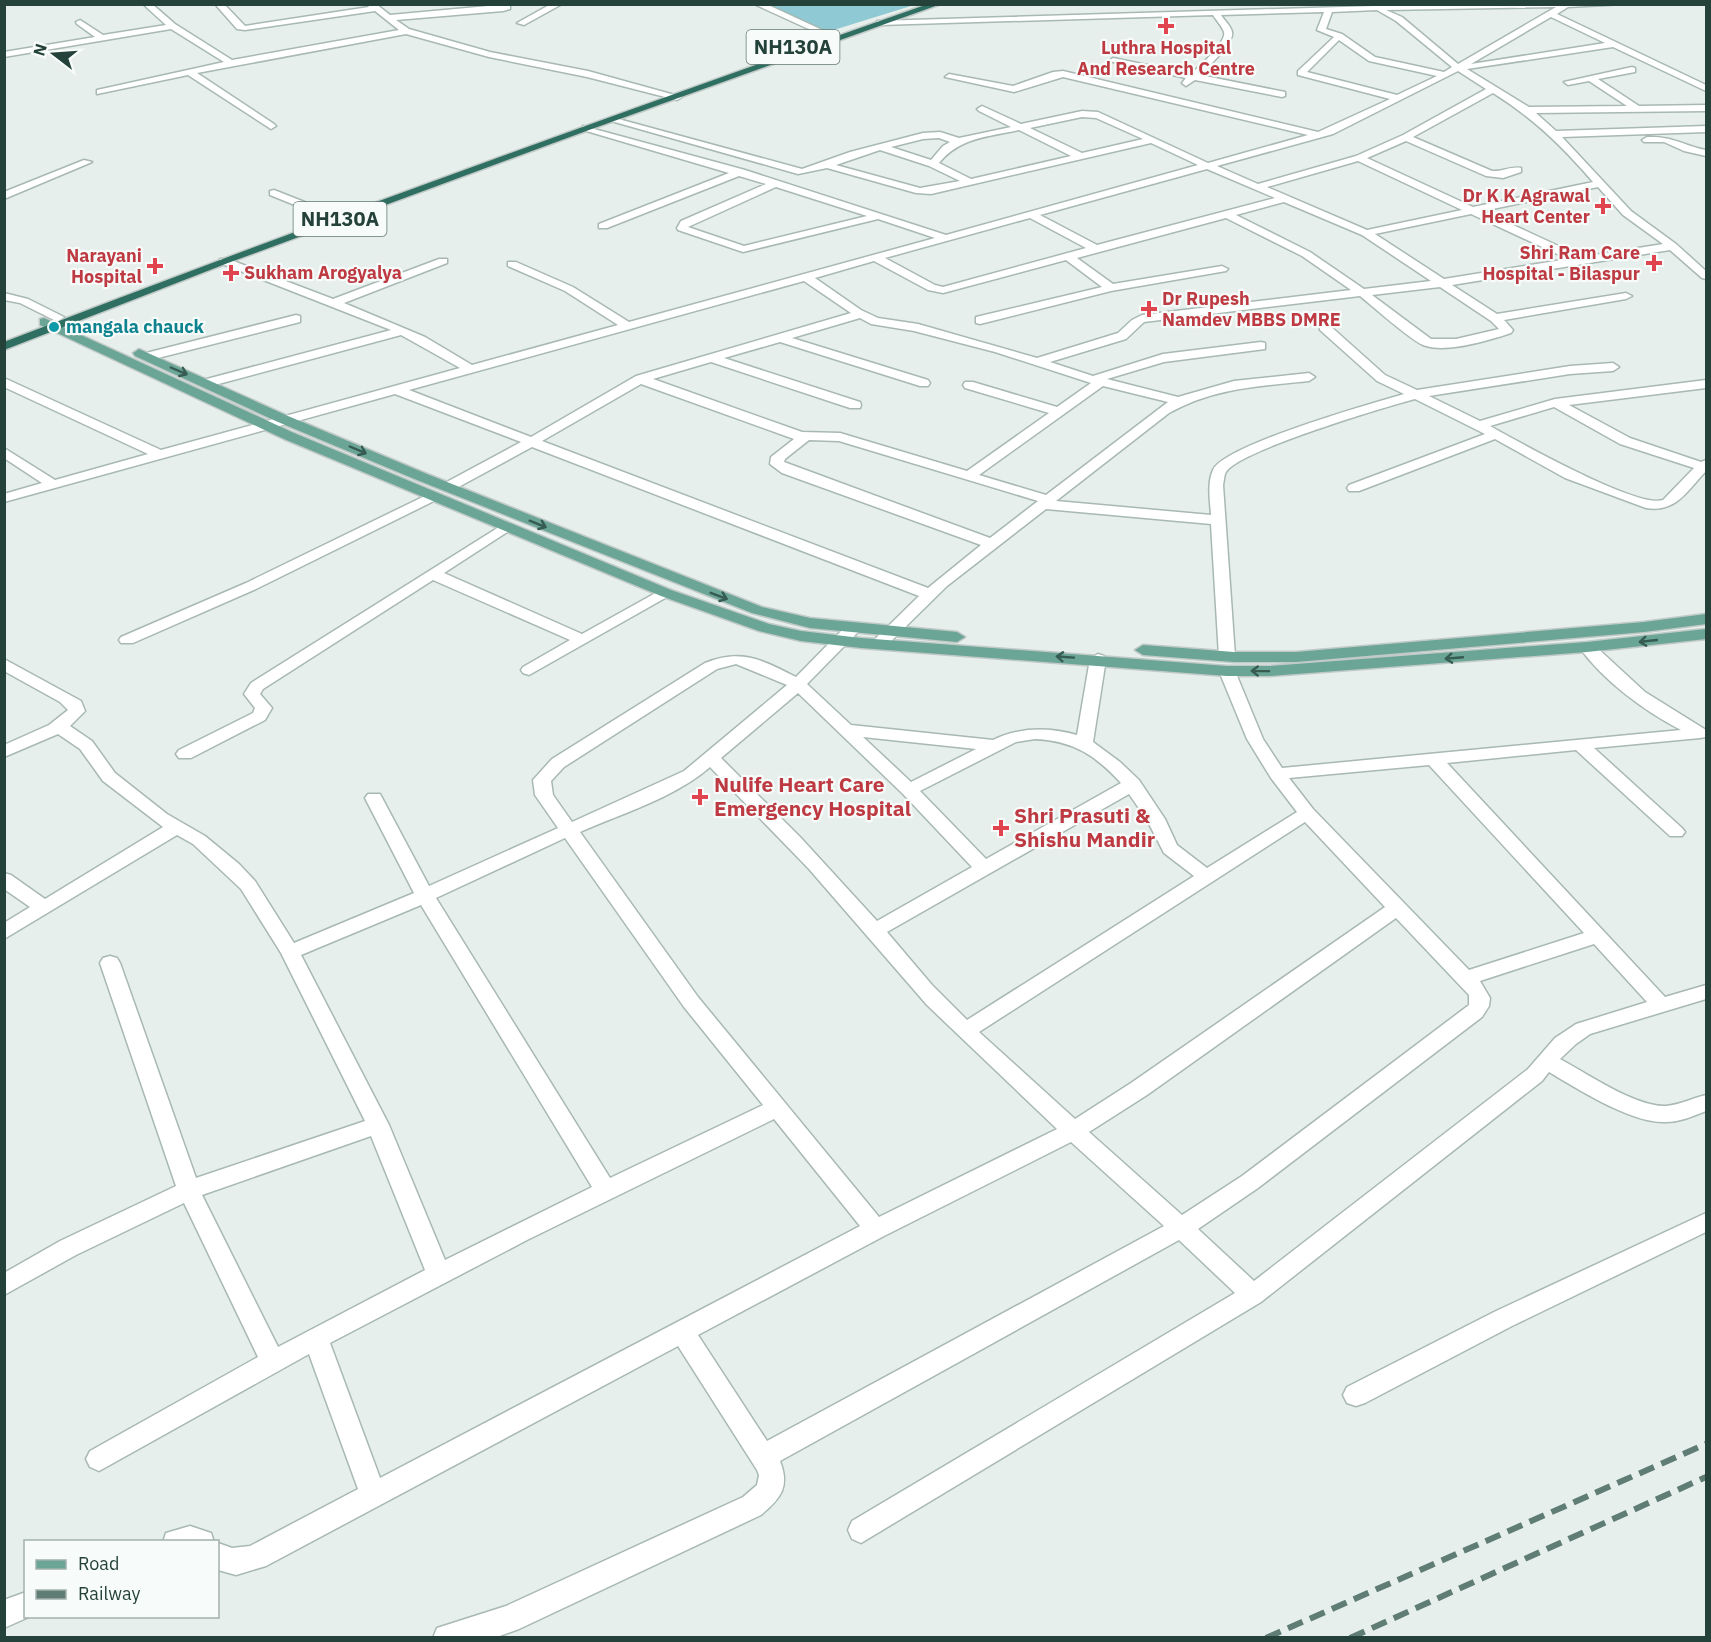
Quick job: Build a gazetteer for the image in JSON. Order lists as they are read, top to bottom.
{
  "streets": {
    "highway": ["NH130A"]
  },
  "places": {
    "health": [
      "Luthra Hospital And Research Centre",
      "Dr K K Agrawal Heart Center",
      "Shri Ram Care Hospital - Bilaspur",
      "Narayani Hospital",
      "Sukham Arogyalya",
      "Dr Rupesh Namdev MBBS DMRE",
      "Nulife Heart Care Emergency Hospital",
      "Shri Prasuti & Shishu Mandir"
    ],
    "other": ["mangala chauck"]
  },
  "legend": ["Road", "Railway"],
  "north": "left"
}
